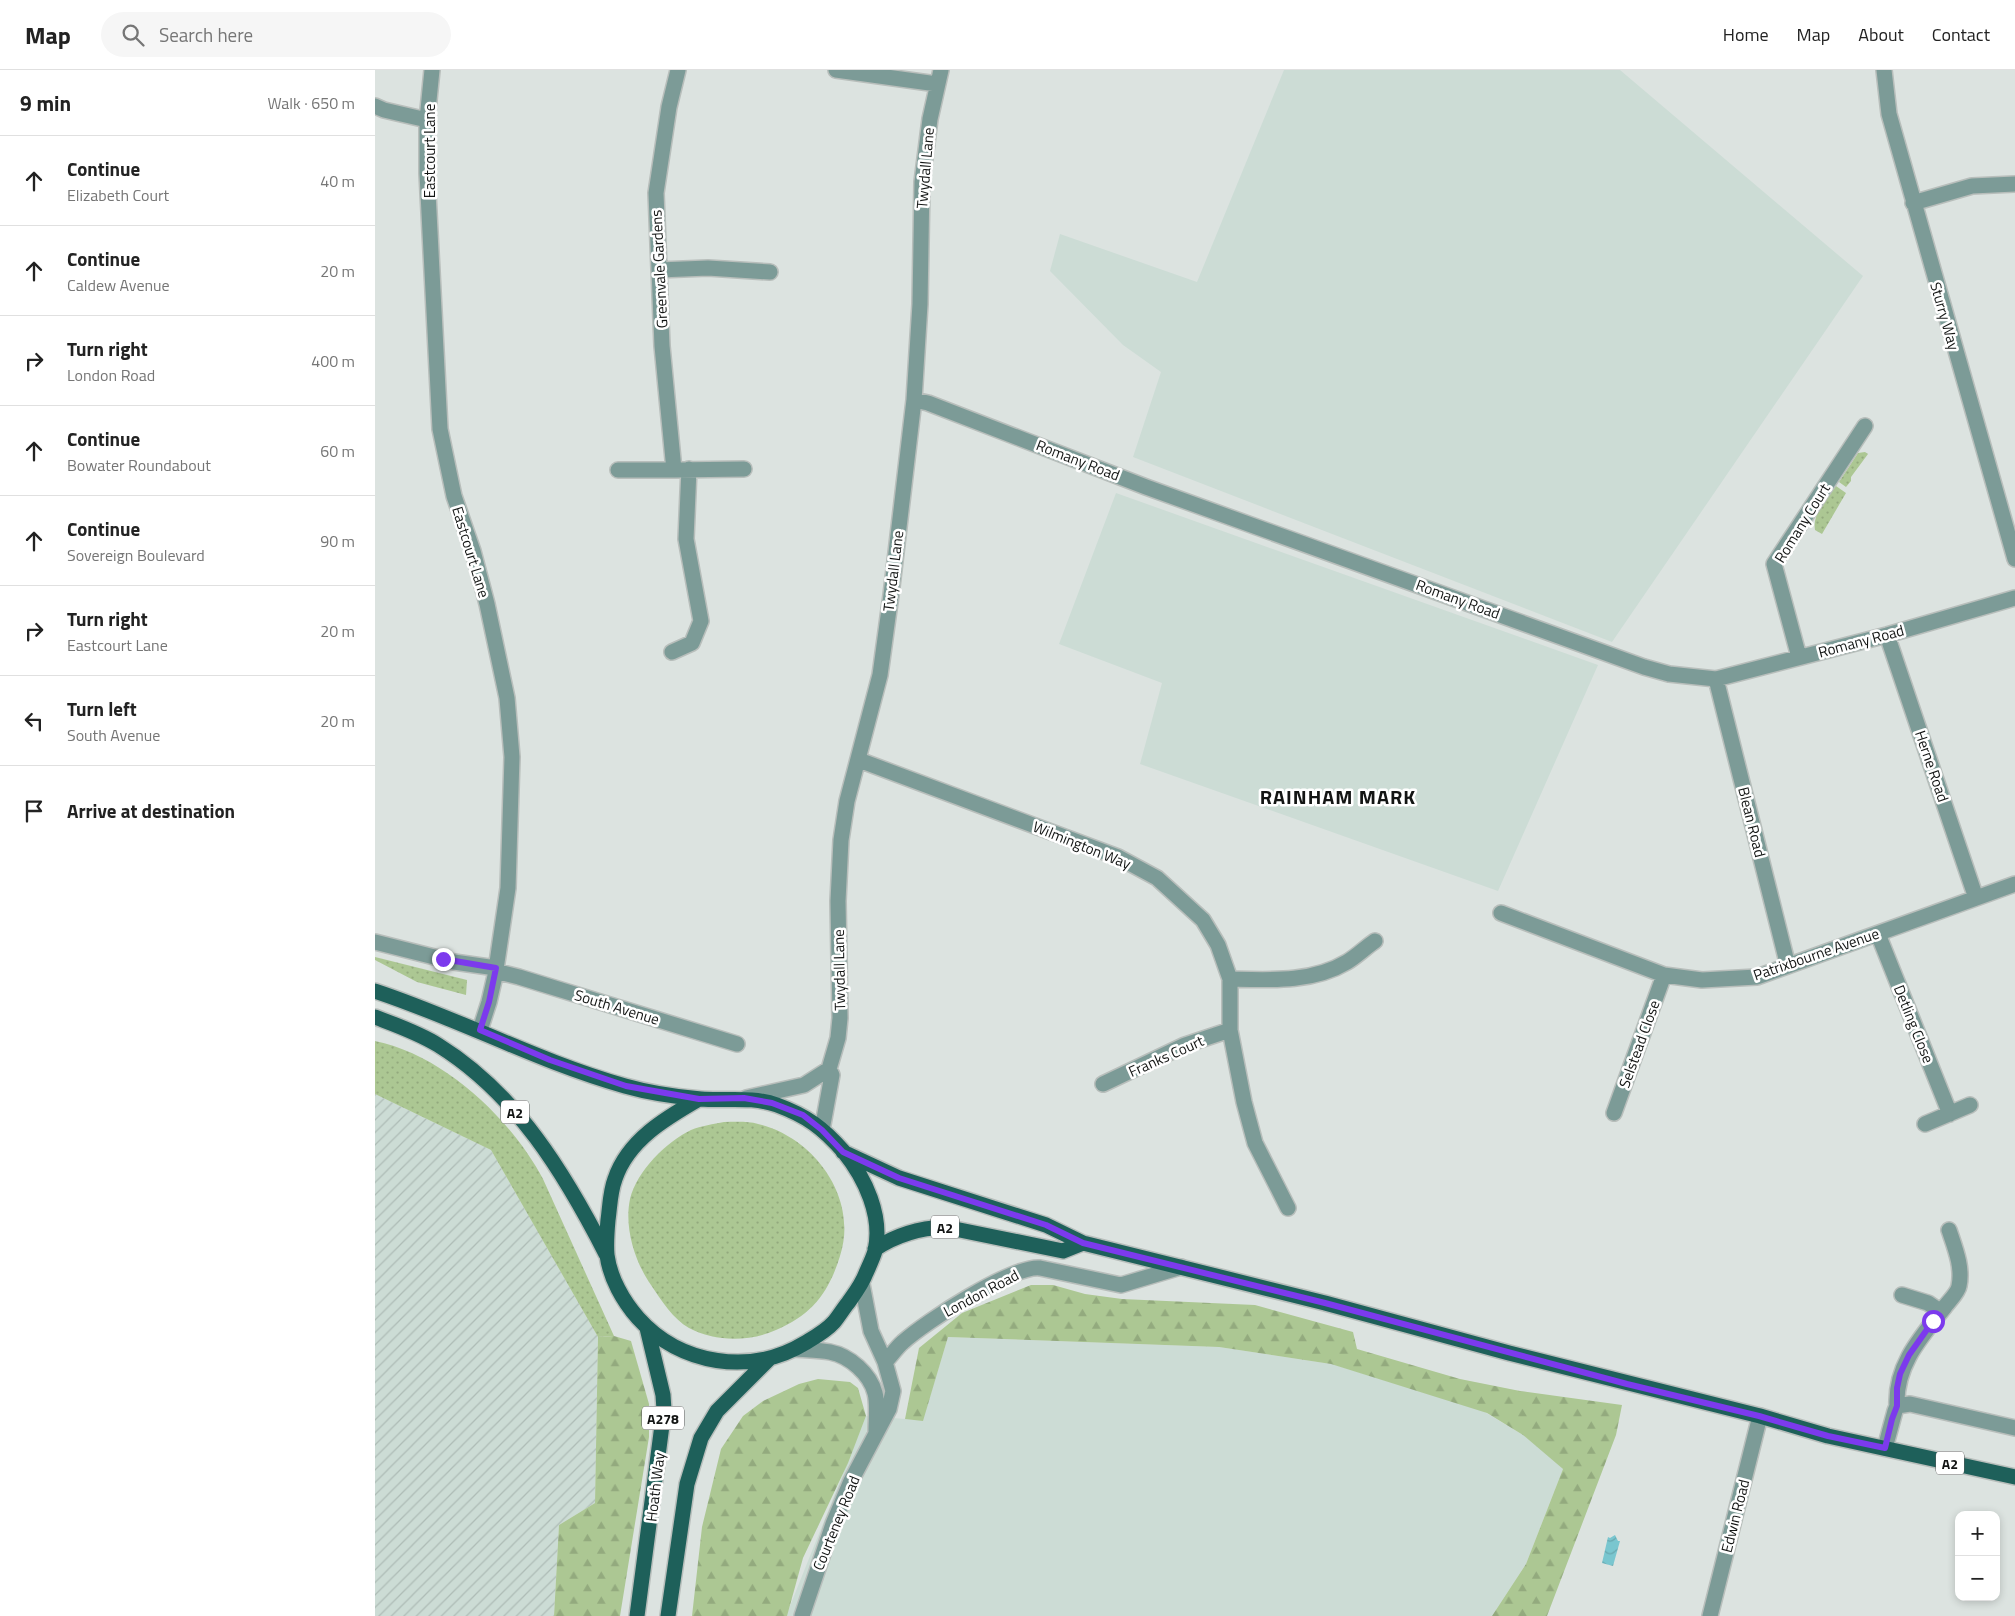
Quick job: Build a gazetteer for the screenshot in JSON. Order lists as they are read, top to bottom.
{
  "streets": {
    "main road": ["A2", "A278", "Hoath Way"],
    "street": [
      "Eastcourt Lane",
      "Twydall Lane",
      "Greenvale Gardens",
      "Sturry Way",
      "Romany Road",
      "Romany Court",
      "Herne Road",
      "Blean Road",
      "Wilmington Way",
      "Patrixbourne Avenue",
      "South Avenue",
      "Detling Close",
      "Selstead Close",
      "Franks Court",
      "London Road",
      "Edwin Road",
      "Courteney Road"
    ]
  },
  "crossings": [
    ["Eastcourt Lane", "South Avenue"],
    ["Twydall Lane", "Romany Road"],
    ["Twydall Lane", "Wilmington Way"],
    ["Romany Road", "Romany Court"],
    ["Romany Road", "Herne Road"],
    ["Romany Road", "Blean Road"],
    ["Herne Road", "Patrixbourne Avenue"],
    ["Blean Road", "Patrixbourne Avenue"],
    ["Wilmington Way", "Franks Court"],
    ["Patrixbourne Avenue", "Detling Close"],
    ["Patrixbourne Avenue", "Selstead Close"],
    ["A2", "London Road"],
    ["A2", "Edwin Road"],
    ["London Road", "Courteney Road"]
  ],
  "districts": ["RAINHAM MARK"],
  "page": {
    "header": "Map",
    "search": "Search here",
    "nav": [
      "Home",
      "Map",
      "About",
      "Contact"
    ],
    "heading": ["9 min", "Walk · 650 m"],
    "list": [
      ["Continue", "Elizabeth Court", "40 m"],
      ["Continue", "Caldew Avenue", "20 m"],
      ["Turn right", "London Road", "400 m"],
      ["Continue", "Bowater Roundabout", "60 m"],
      ["Continue", "Sovereign Boulevard", "90 m"],
      ["Turn right", "Eastcourt Lane", "20 m"],
      ["Turn left", "South Avenue", "20 m"],
      "Arrive at destination"
    ],
    "map_buttons": ["+", "−"]
  }
}
